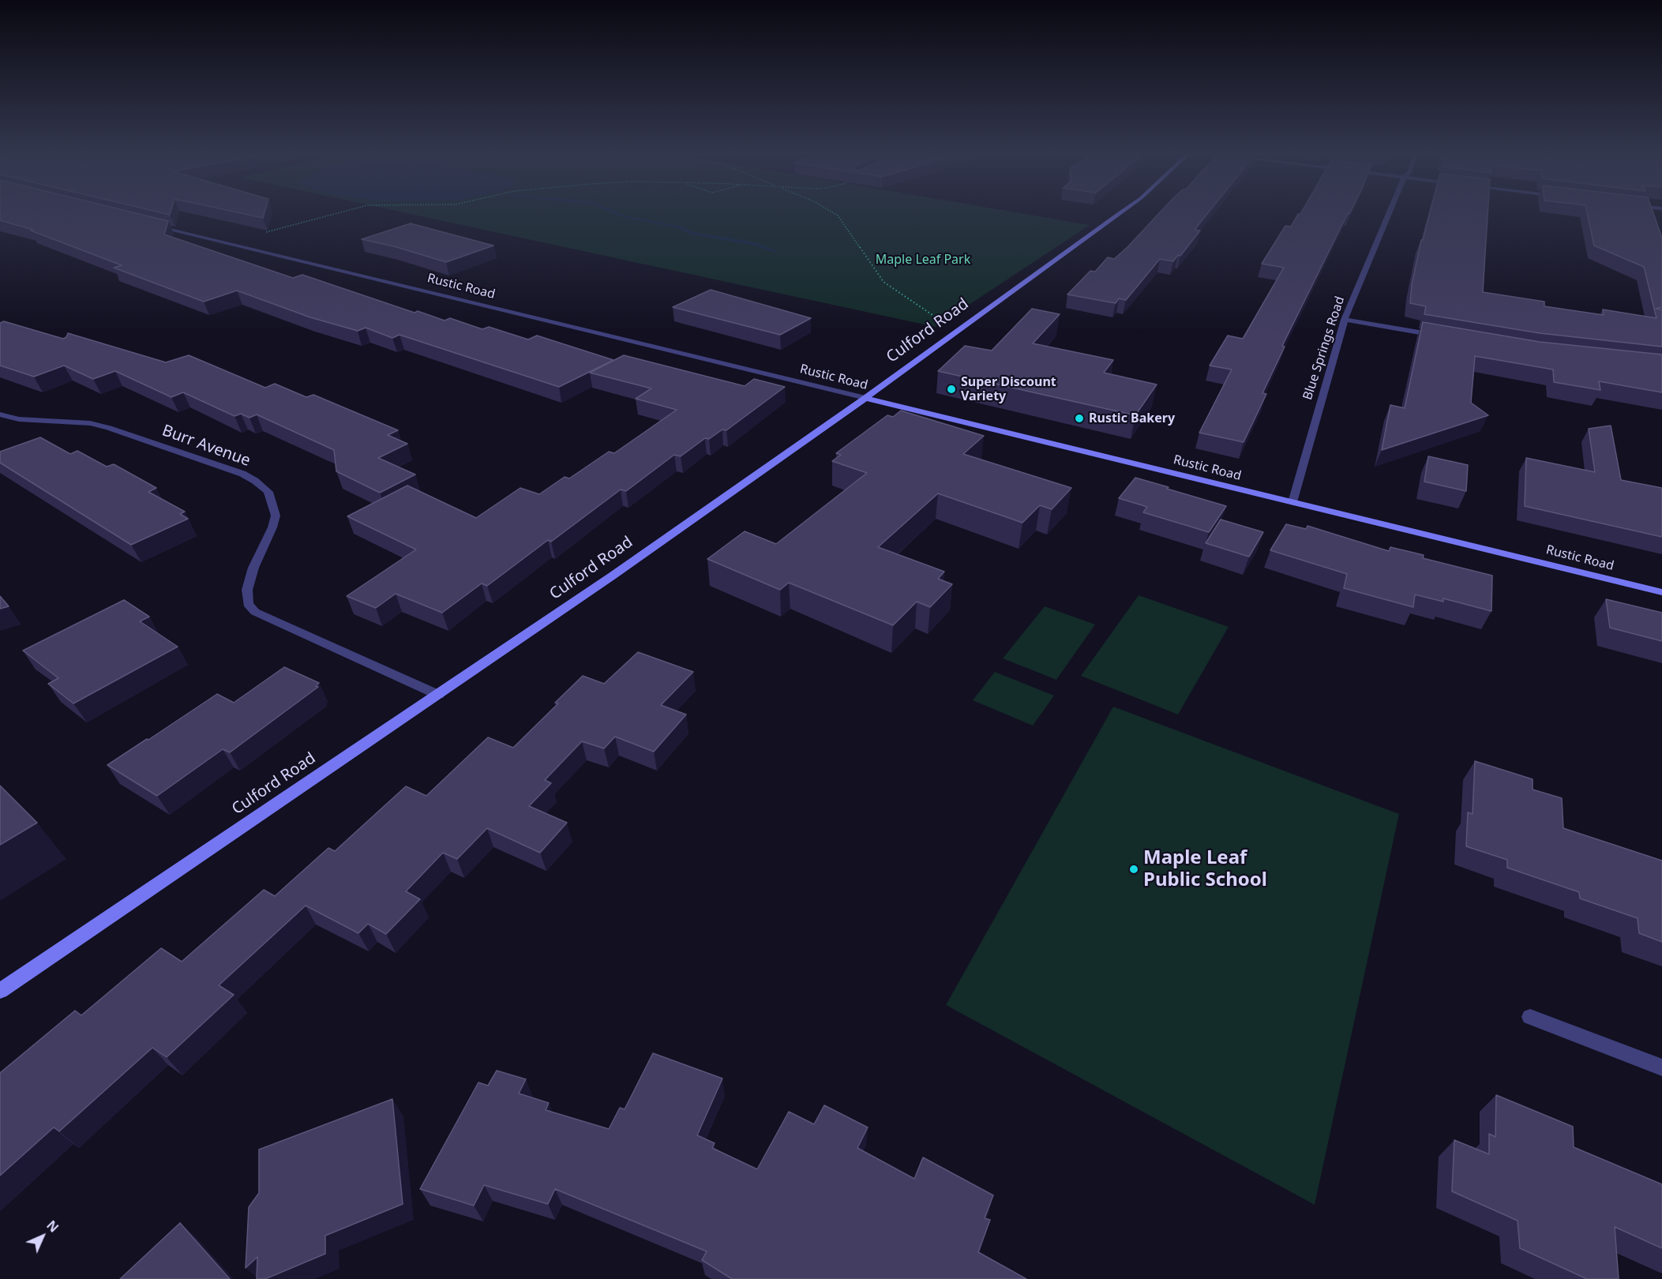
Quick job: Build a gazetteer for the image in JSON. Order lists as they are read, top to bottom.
{
  "streets": {
    "street": [
      "Rustic Road",
      "Culford Road",
      "Blue Springs Road",
      "Burr Avenue"
    ]
  },
  "crossings": [
    ["Rustic Road", "Culford Road"],
    ["Rustic Road", "Blue Springs Road"],
    ["Culford Road", "Burr Avenue"]
  ],
  "parks": ["Maple Leaf Park"],
  "places": ["Super Discount Variety", "Rustic Bakery", "Maple Leaf Public School"],
  "north": "top right"
}
